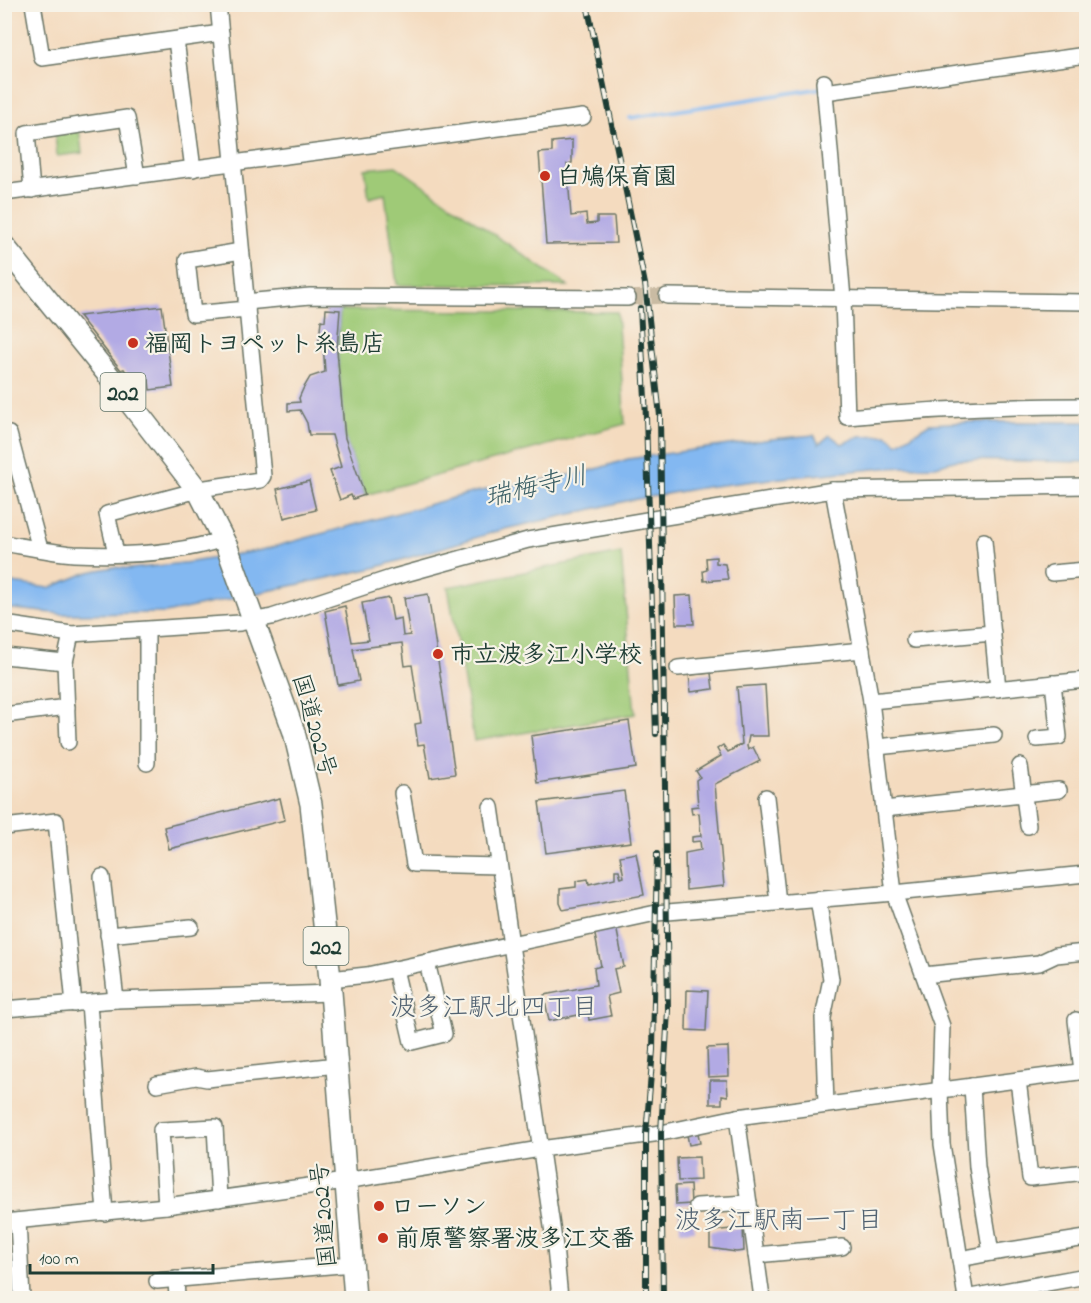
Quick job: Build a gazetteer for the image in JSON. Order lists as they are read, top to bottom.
{
  "streets": {
    "highway": ["202", "国道202号"]
  },
  "districts": ["波多江駅北四丁目", "波多江駅南一丁目"],
  "water": ["瑞梅寺川"],
  "places": [
    "白鳩保育園",
    "福岡トヨペット糸島店",
    "市立波多江小学校",
    "ローソン",
    "前原警察署波多江交番"
  ],
  "scale_bar": "100 m"
}
